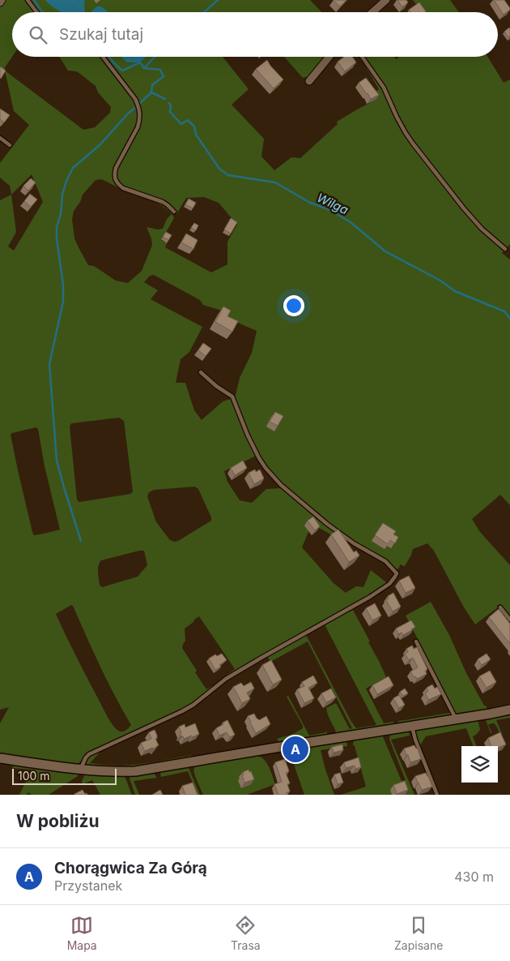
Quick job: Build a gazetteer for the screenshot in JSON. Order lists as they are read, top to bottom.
{
  "water": ["Wilga"],
  "scale_bar": "100 m",
  "page": {
    "search": "Szukaj tutaj",
    "pins": "A",
    "scale": "100 m",
    "heading": "W pobliżu",
    "list": [
      {
        "mark": "A",
        "name": "Chorągwica Za Górą",
        "note": "Przystanek",
        "value": "430 m"
      }
    ],
    "nav": ["Mapa", "Trasa", "Zapisane"]
  }
}
